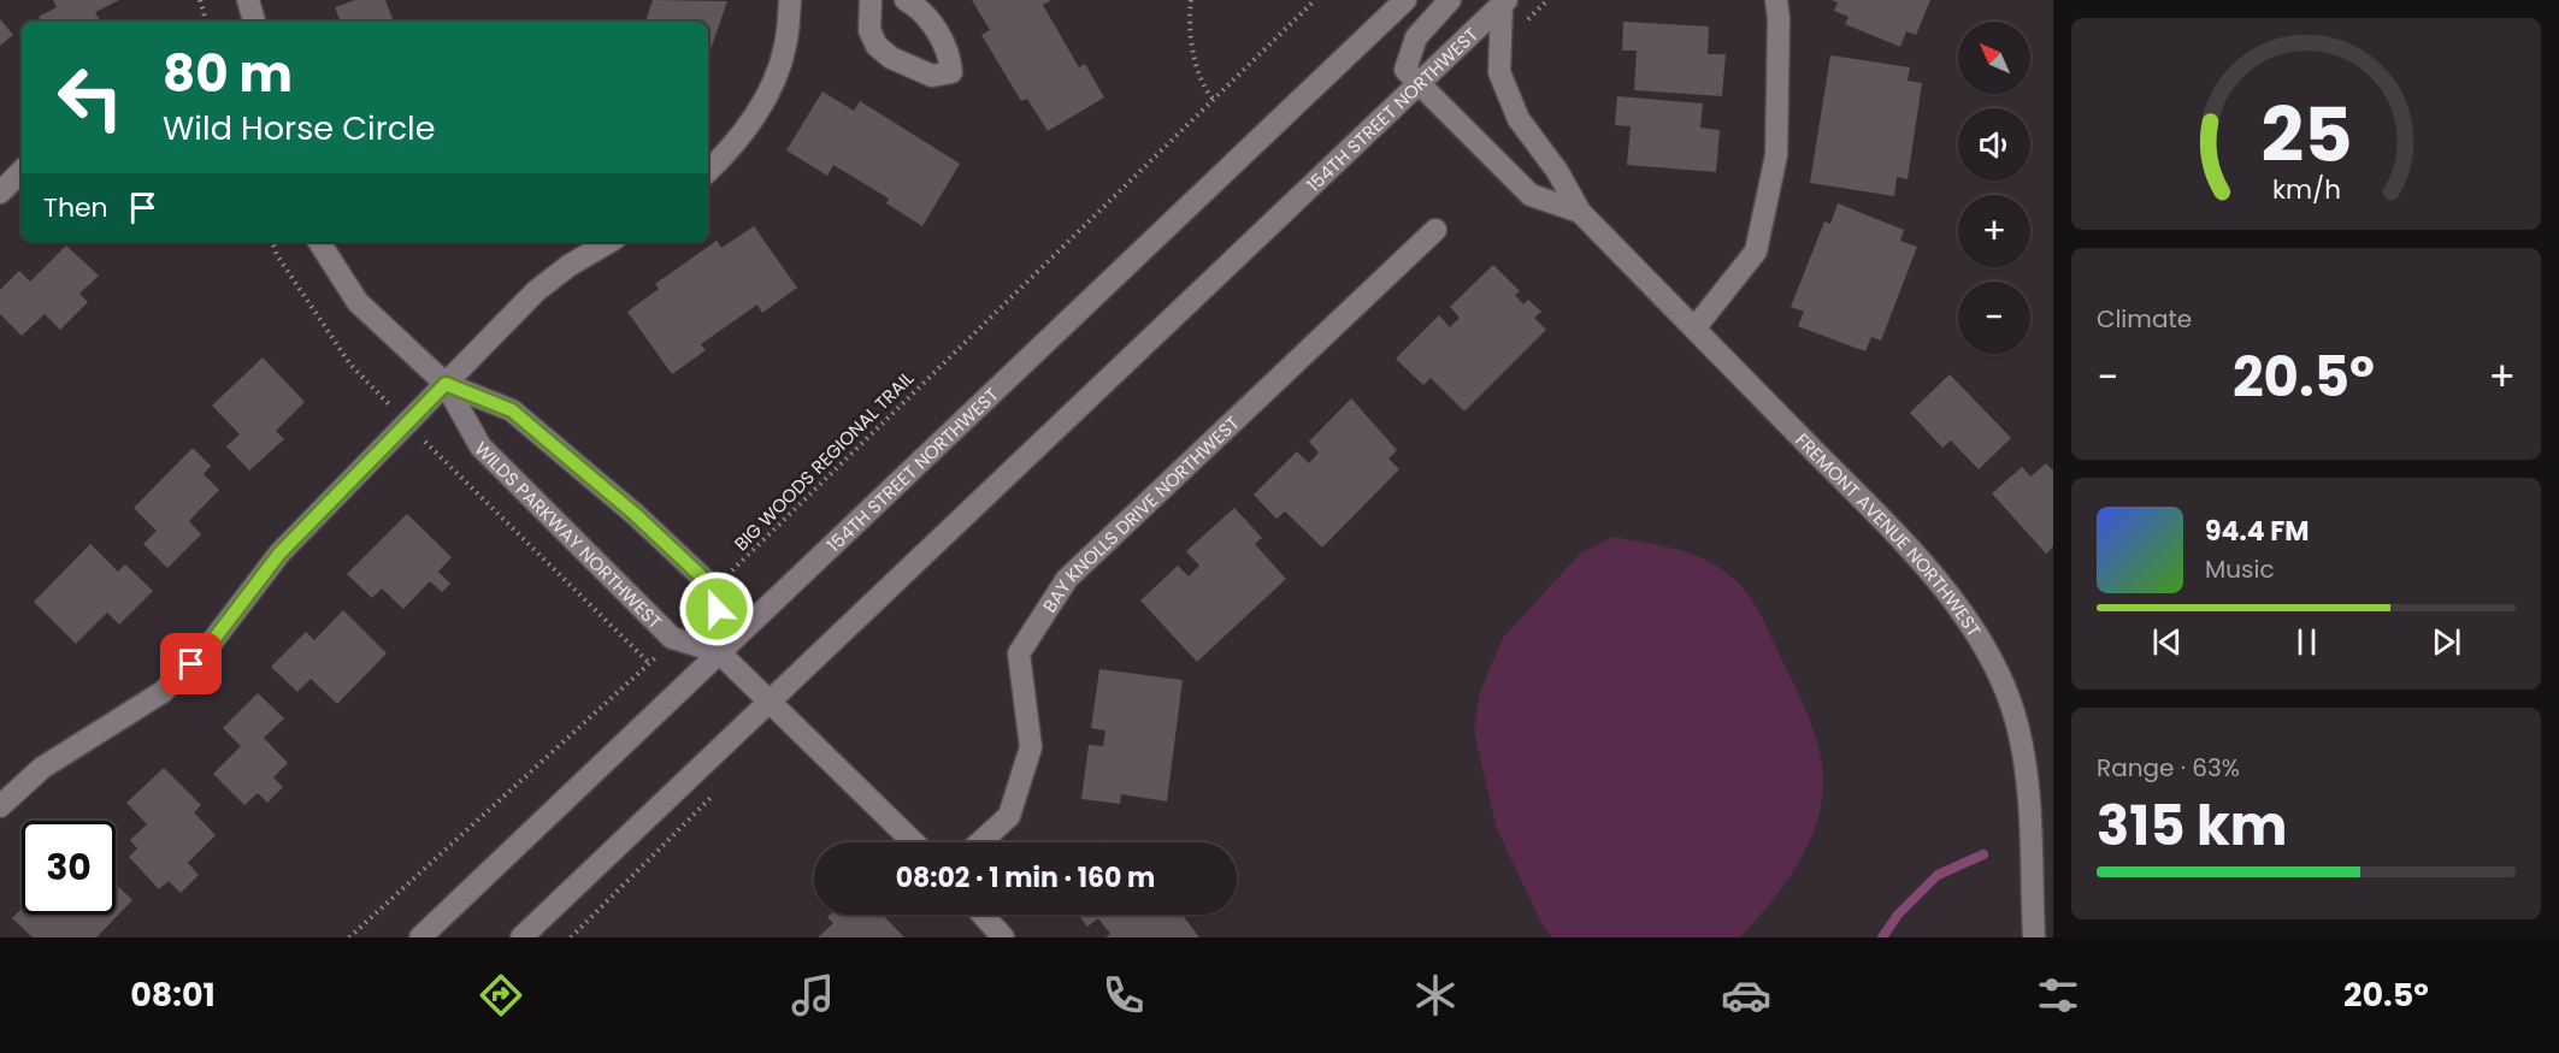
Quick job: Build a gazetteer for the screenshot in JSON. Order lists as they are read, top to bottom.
{
  "streets": {
    "street": [
      "154TH STREET NORTHWEST",
      "BAY KNOLLS DRIVE NORTHWEST",
      "WILDS PARKWAY NORTHWEST",
      "FREMONT AVENUE NORTHWEST"
    ],
    "path": ["BIG WOODS REGIONAL TRAIL"]
  },
  "crossings": [
    ["154TH STREET NORTHWEST", "WILDS PARKWAY NORTHWEST"],
    ["154TH STREET NORTHWEST", "FREMONT AVENUE NORTHWEST"],
    ["BIG WOODS REGIONAL TRAIL", "WILDS PARKWAY NORTHWEST"]
  ],
  "north": "top left",
  "page": {
    "map_buttons": ["+", "−"],
    "turn": ["80 m", "Wild Horse Circle"],
    "then": "Then",
    "tile": [
      "Climate",
      ["Range · 63%", "315 km"]
    ],
    "heat": ["−", "20.5°", "+"],
    "song": ["94.4 FM", "Music"],
    "limit": "30",
    "trip": "08:02 · 1 min · 160 m",
    "tabs": ["08:01", "20.5°"],
    "gauge": ["25", "km/h"]
  }
}
